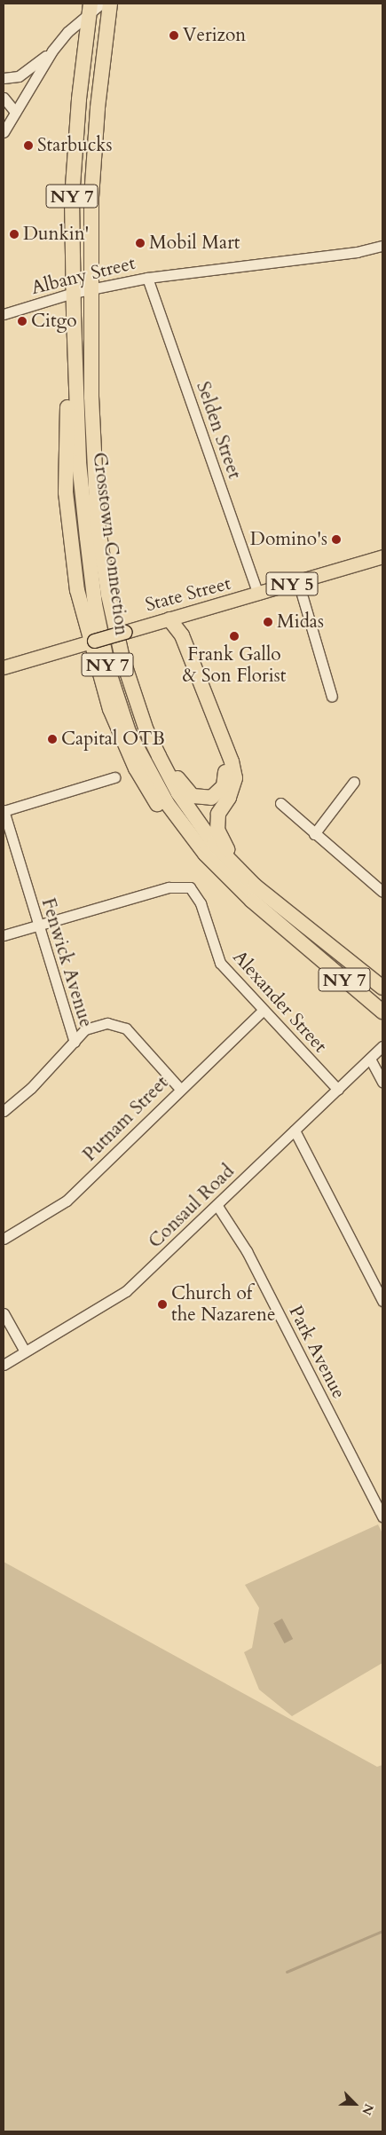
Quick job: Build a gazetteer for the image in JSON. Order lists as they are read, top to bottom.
{
  "streets": {
    "highway": ["NY 7", "Crosstown Connection"],
    "main road": ["NY 5", "State Street"],
    "street": [
      "Albany Street",
      "Selden Street",
      "Fenwick Avenue",
      "Alexander Street",
      "Putnam Street",
      "Consaul Road",
      "Park Avenue"
    ]
  },
  "crossings": [
    ["Albany Street", "Selden Street"],
    ["Albany Street", "Crosstown Connection"],
    ["Selden Street", "State Street"],
    ["Fenwick Avenue", "Alexander Street"],
    ["Fenwick Avenue", "Putnam Street"],
    ["Alexander Street", "Putnam Street"],
    ["Alexander Street", "Consaul Road"],
    ["Consaul Road", "Park Avenue"]
  ],
  "places": [
    "Verizon",
    "Starbucks",
    "Dunkin'",
    "Mobil Mart",
    "Citgo",
    "Domino's",
    "Midas",
    "Frank Gallo & Son Florist",
    "Capital OTB",
    "Church of the Nazarene"
  ],
  "north": "bottom right"
}
